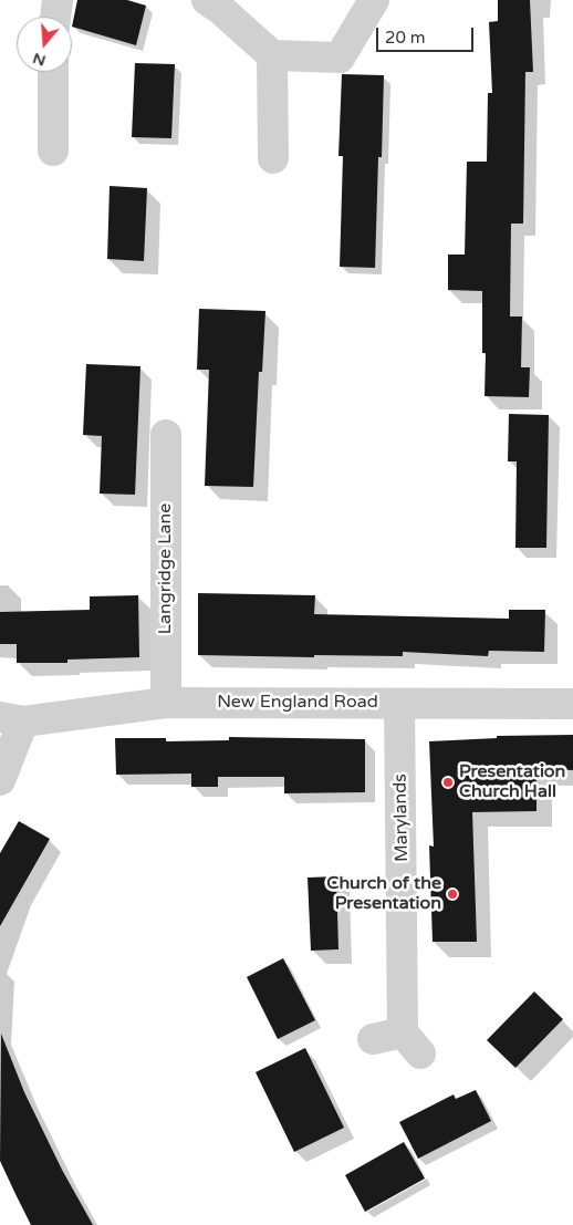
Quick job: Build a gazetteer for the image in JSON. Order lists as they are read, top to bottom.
{
  "streets": {
    "street": ["Langridge Lane", "New England Road", "Marylands"]
  },
  "crossings": [
    ["Langridge Lane", "New England Road"],
    ["New England Road", "Marylands"]
  ],
  "places": ["Presentation Church Hall", "Church of the Presentation"],
  "scale_bar": "20 m",
  "north": "bottom"
}
